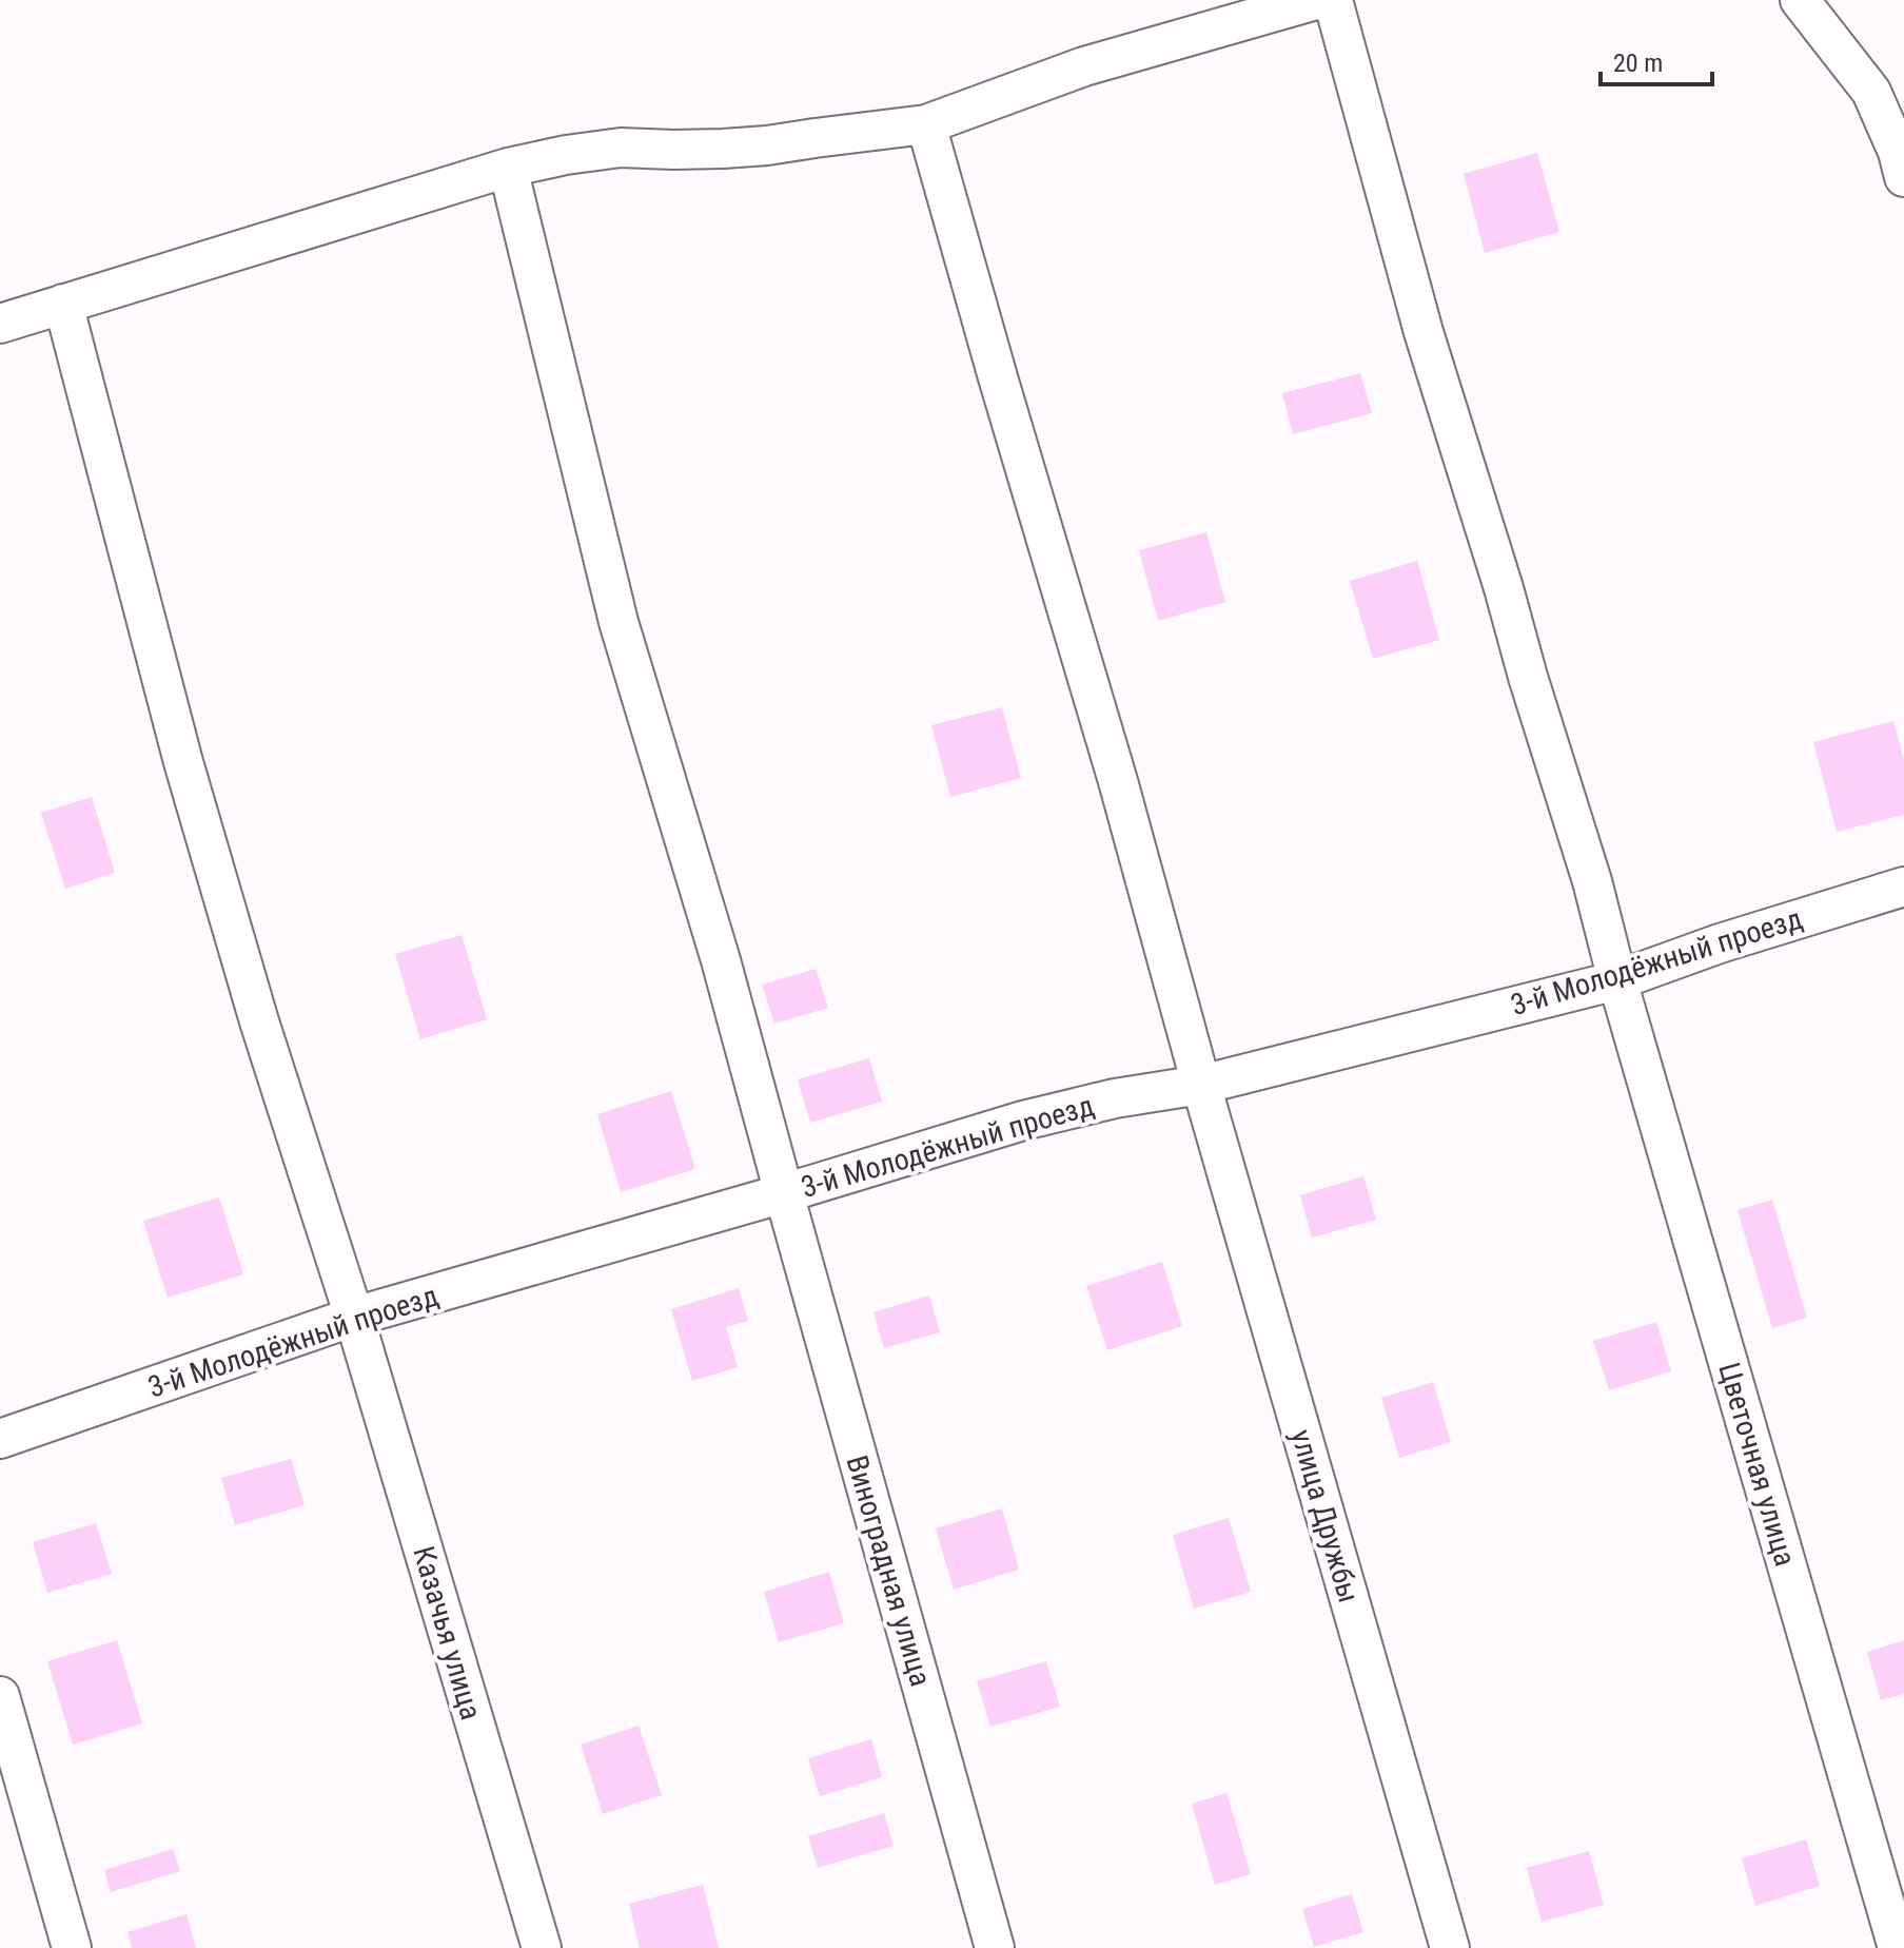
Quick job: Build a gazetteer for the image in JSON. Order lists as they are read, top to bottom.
{
  "streets": {
    "street": [
      "3-й Молодёжный проезд",
      "Цветочная улица",
      "улица Дружбы",
      "Виноградная улица",
      "Казачья улица"
    ]
  },
  "crossings": [
    ["3-й Молодёжный проезд", "Цветочная улица"],
    ["3-й Молодёжный проезд", "улица Дружбы"],
    ["3-й Молодёжный проезд", "Виноградная улица"],
    ["3-й Молодёжный проезд", "Казачья улица"]
  ],
  "scale_bar": "20 m"
}
